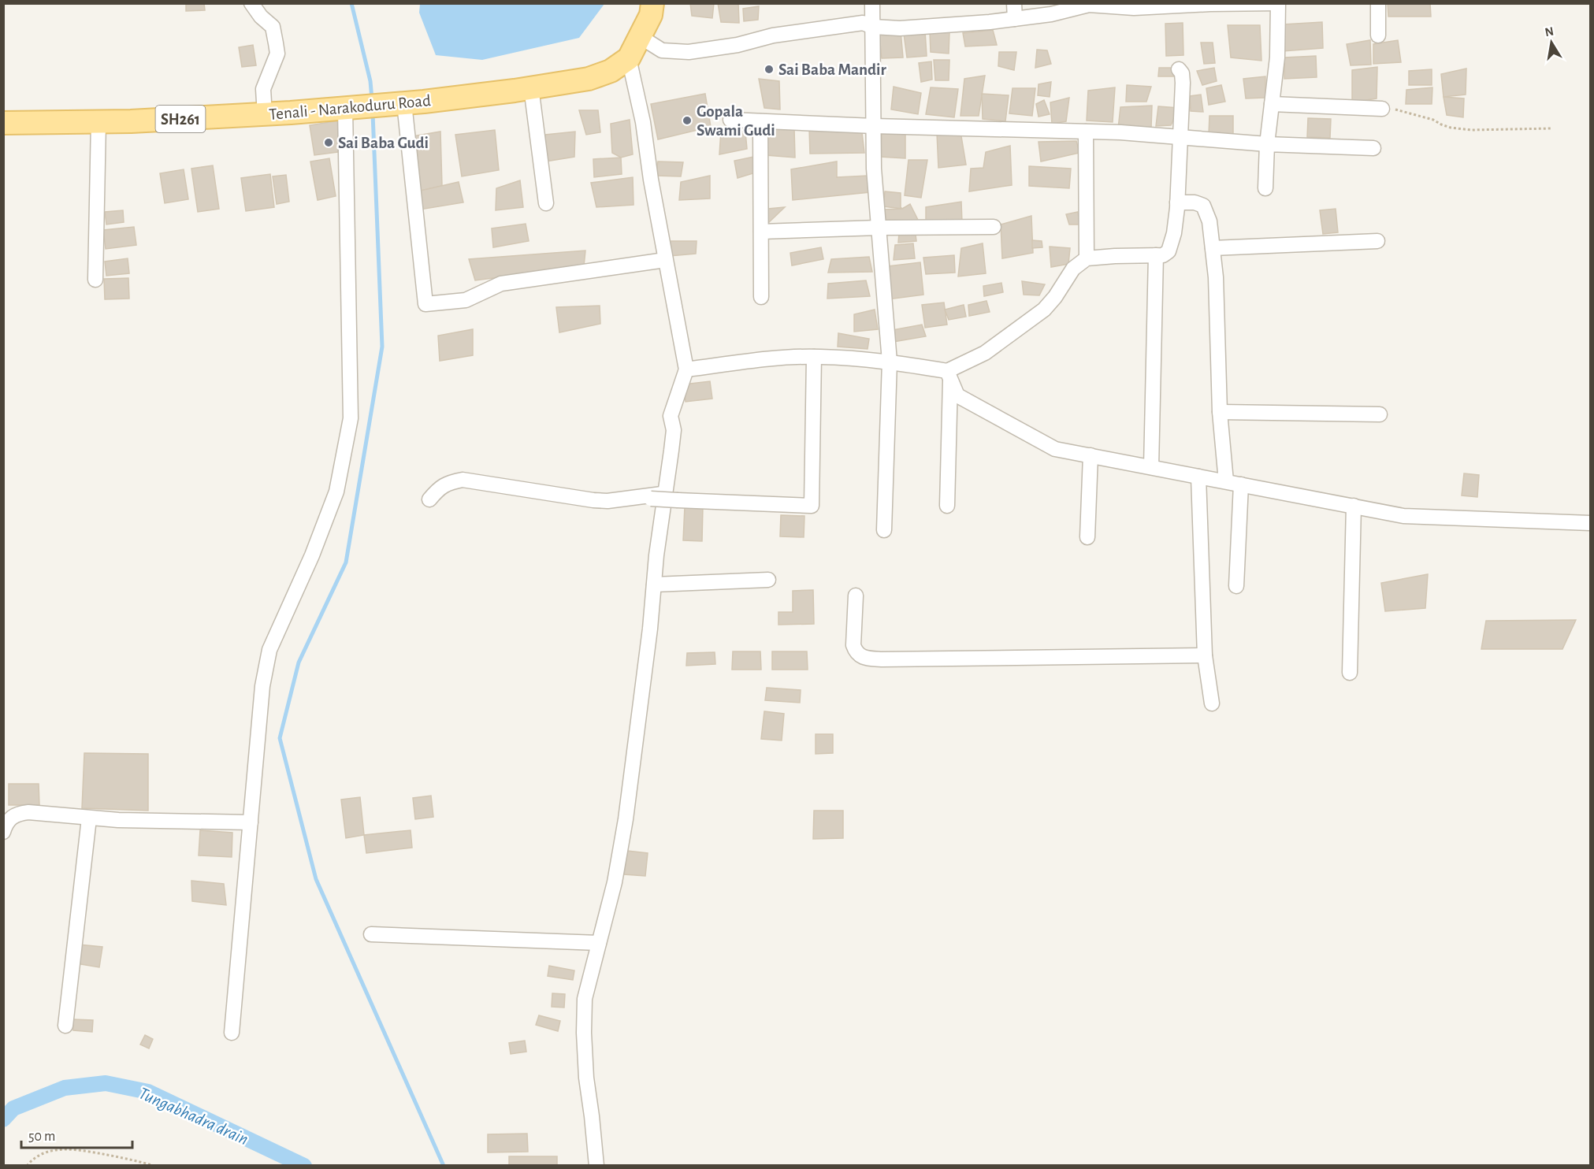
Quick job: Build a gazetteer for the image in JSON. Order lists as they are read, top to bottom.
{
  "streets": {
    "main road": ["Tenali - Narakoduru Road", "SH261"]
  },
  "water": ["Tungabhadra drain"],
  "places": ["Sai Baba Mandir", "Gopala Swami Gudi", "Sai Baba Gudi"],
  "scale_bar": "50 m",
  "north": "top"
}
